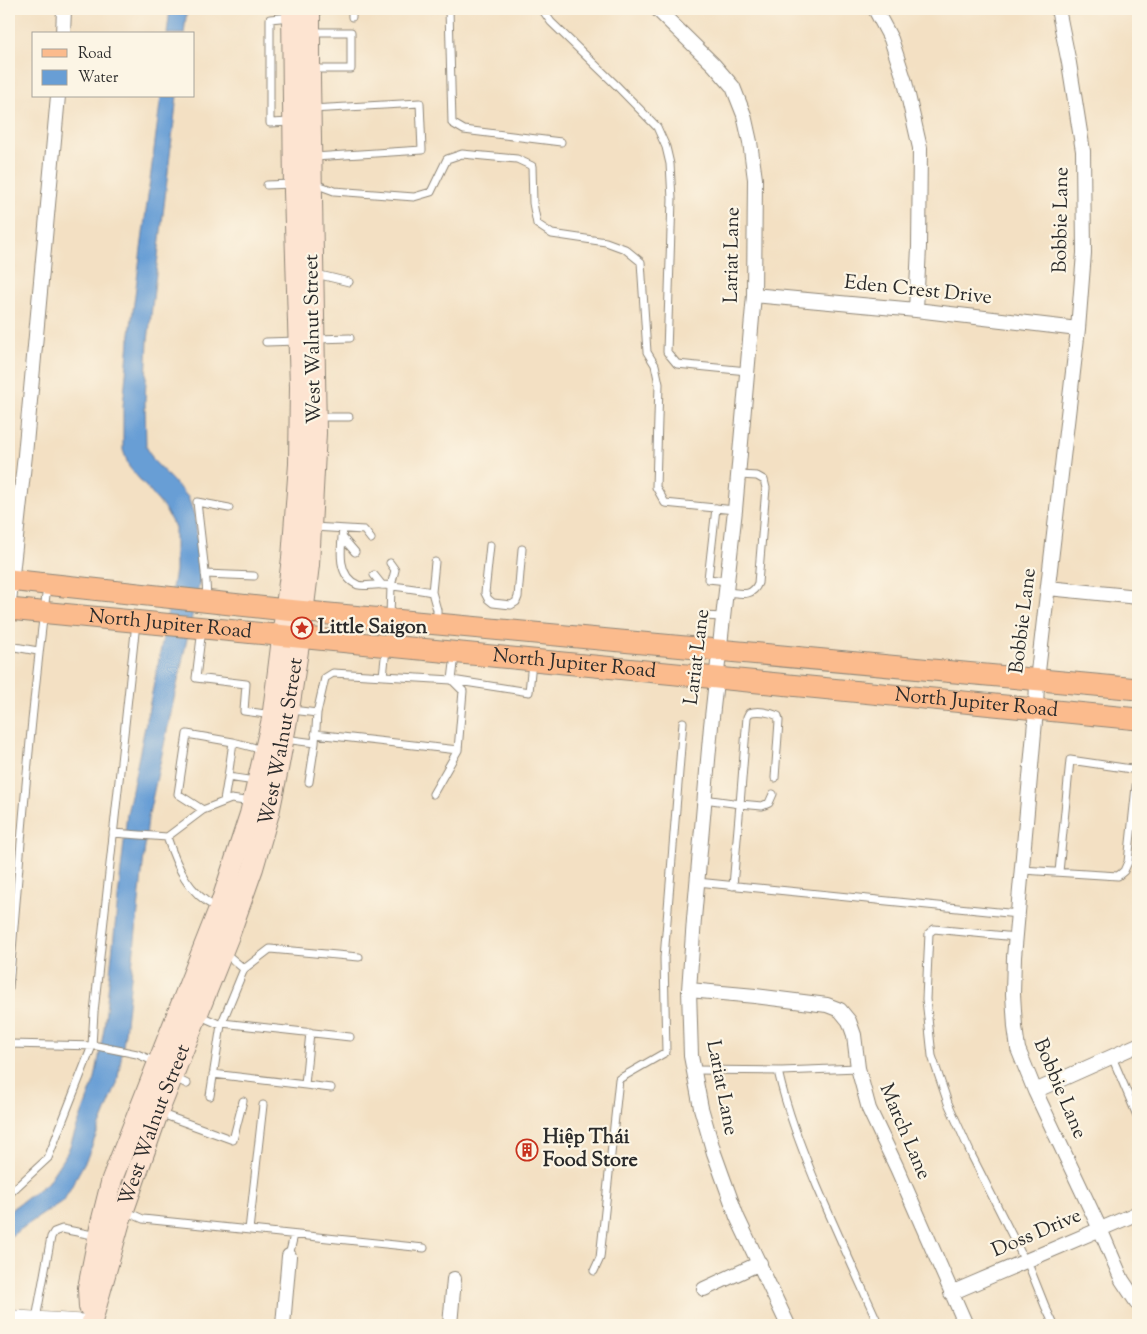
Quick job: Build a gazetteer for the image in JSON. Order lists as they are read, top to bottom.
{
  "streets": {
    "main road": ["West Walnut Street", "North Jupiter Road"],
    "street": [
      "Bobbie Lane",
      "Lariat Lane",
      "Eden Crest Drive",
      "March Lane",
      "Doss Drive"
    ]
  },
  "crossings": [
    ["Bobbie Lane", "Eden Crest Drive"],
    ["Bobbie Lane", "North Jupiter Road"],
    ["Bobbie Lane", "Doss Drive"],
    ["Lariat Lane", "Eden Crest Drive"],
    ["Lariat Lane", "North Jupiter Road"],
    ["Lariat Lane", "March Lane"],
    ["West Walnut Street", "North Jupiter Road"],
    ["March Lane", "Doss Drive"]
  ],
  "places": {
    "place": ["Little Saigon"],
    "building": ["Hiệp Thái Food Store"]
  },
  "legend": ["Road", "Water"]
}
